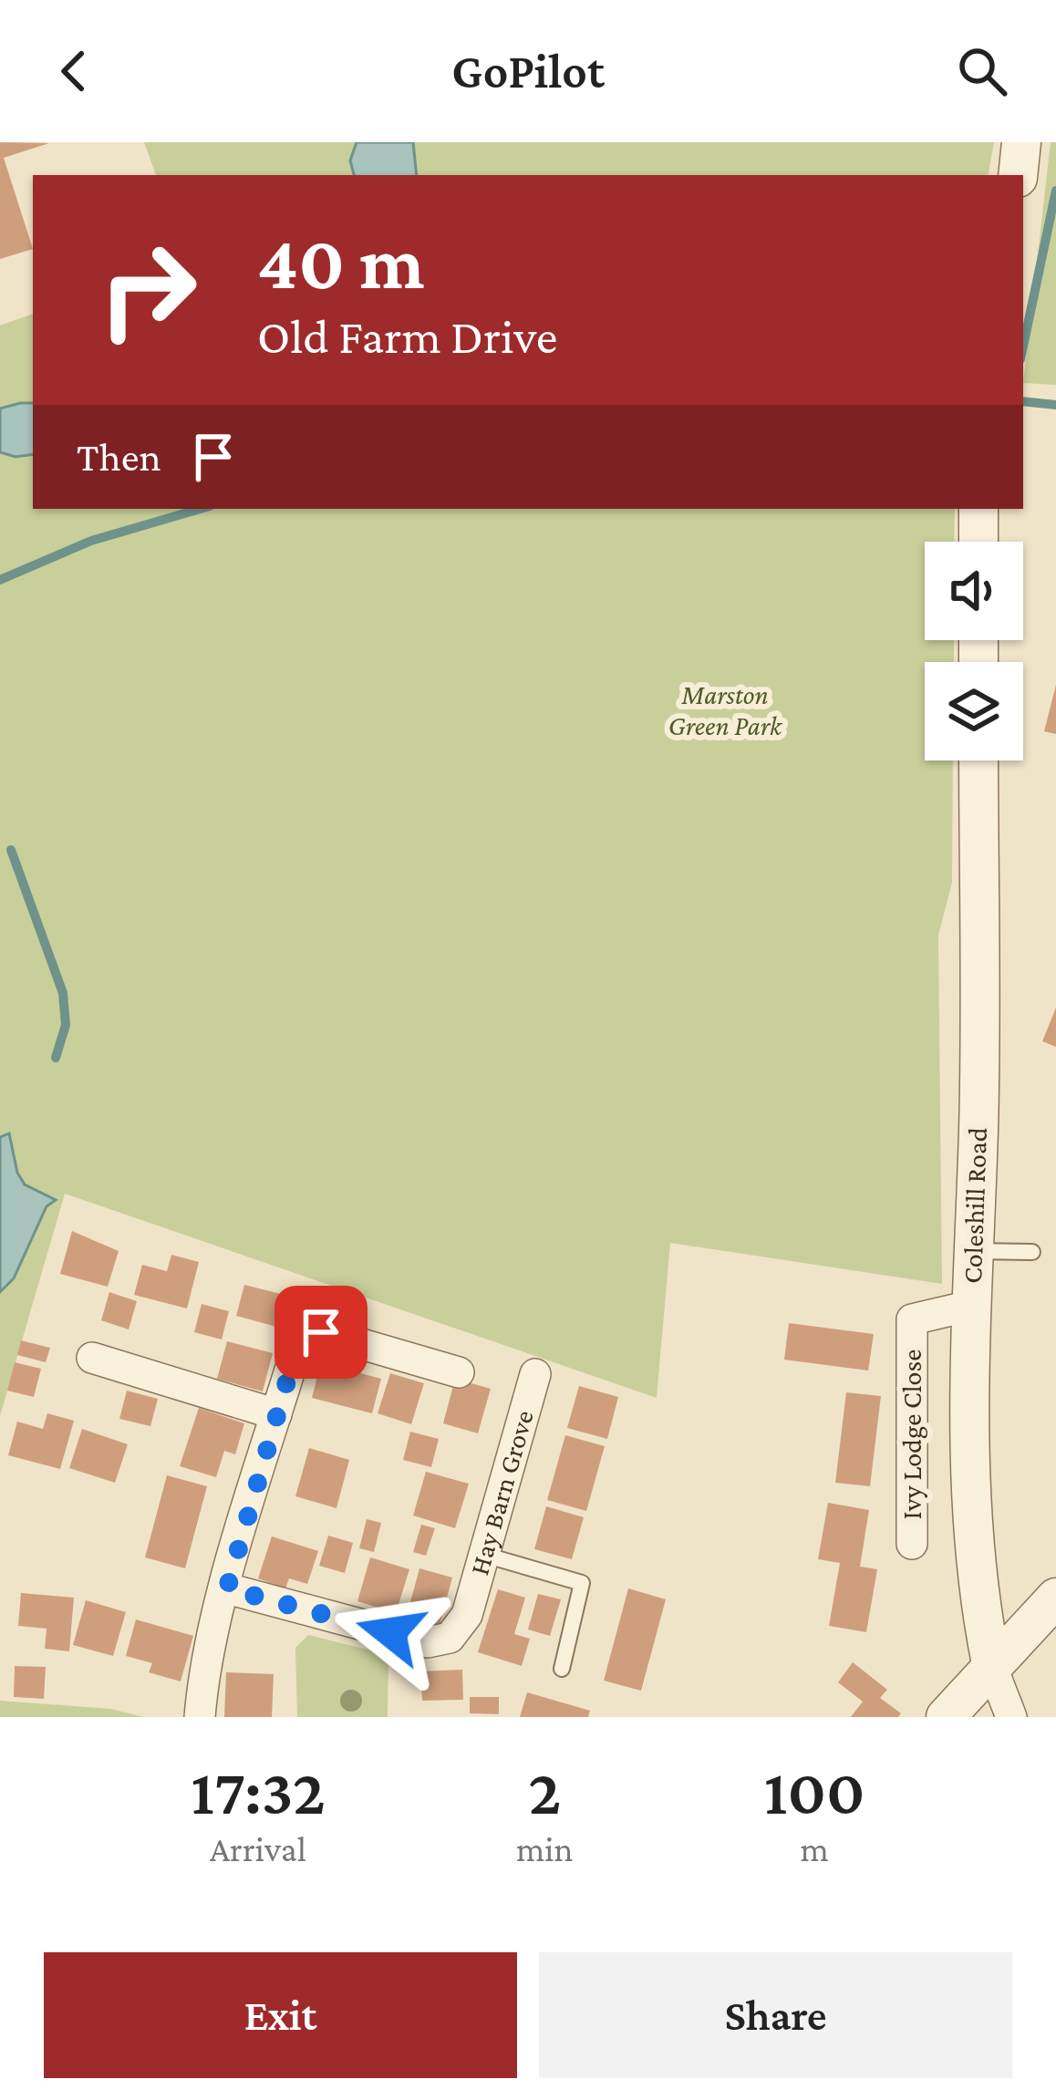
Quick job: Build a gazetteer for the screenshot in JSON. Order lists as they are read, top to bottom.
{
  "streets": {
    "street": ["Coleshill Road", "Ivy Lodge Close", "Hay Barn Grove"]
  },
  "crossings": [
    ["Coleshill Road", "Ivy Lodge Close"]
  ],
  "parks": ["Marston Green Park"],
  "page": {
    "header": "GoPilot",
    "turn": ["40 m", "Old Farm Drive"],
    "then": "Then",
    "eta": [
      "17:32",
      "Arrival",
      "2",
      "min",
      "100",
      "m"
    ],
    "buttons": ["Exit", "Share"]
  }
}
